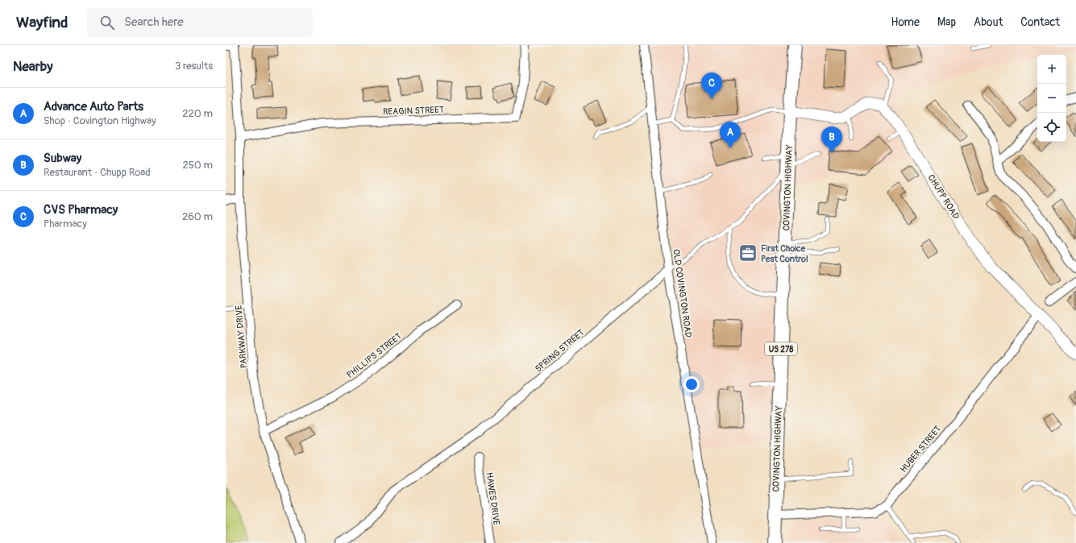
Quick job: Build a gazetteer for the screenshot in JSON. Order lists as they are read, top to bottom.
{
  "streets": {
    "main road": ["COVINGTON HIGHWAY", "US 278"],
    "street": [
      "REAGIN STREET",
      "CHUPP ROAD",
      "OLD COVINGTON ROAD",
      "PARKWAY DRIVE",
      "SPRING STREET",
      "PHILLIPS STREET",
      "HUBER STREET",
      "HAWES DRIVE"
    ]
  },
  "crossings": [
    ["REAGIN STREET", "PARKWAY DRIVE"],
    ["COVINGTON HIGHWAY", "SPRING STREET"],
    ["CHUPP ROAD", "HUBER STREET"],
    ["OLD COVINGTON ROAD", "SPRING STREET"],
    ["PARKWAY DRIVE", "PHILLIPS STREET"]
  ],
  "places": {
    "office": ["First Choice Pest Control"]
  },
  "page": {
    "header": "Wayfind",
    "search": "Search here",
    "nav": [
      "Home",
      "Map",
      "About",
      "Contact"
    ],
    "heading": ["Nearby", "3 results"],
    "map_buttons": ["+", "−"],
    "pins": ["C", "A", "B"],
    "list": [
      {
        "mark": "A",
        "name": "Advance Auto Parts",
        "note": "Shop · Covington Highway",
        "value": "220 m"
      },
      {
        "mark": "B",
        "name": "Subway",
        "note": "Restaurant · Chupp Road",
        "value": "250 m"
      },
      {
        "mark": "C",
        "name": "CVS Pharmacy",
        "note": "Pharmacy",
        "value": "260 m"
      }
    ]
  }
}
